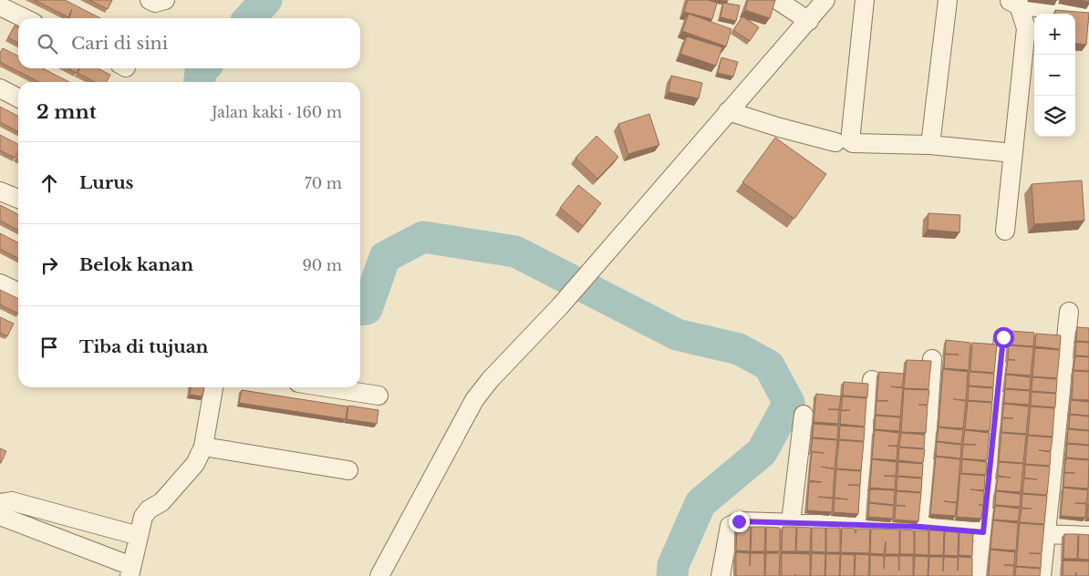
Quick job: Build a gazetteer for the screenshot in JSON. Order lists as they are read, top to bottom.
{
  "page": {
    "map_buttons": ["+", "−"],
    "search": "Cari di sini",
    "heading": ["2 mnt", "Jalan kaki · 160 m"],
    "list": [
      ["Lurus", "70 m"],
      ["Belok kanan", "90 m"],
      "Tiba di tujuan"
    ]
  }
}
